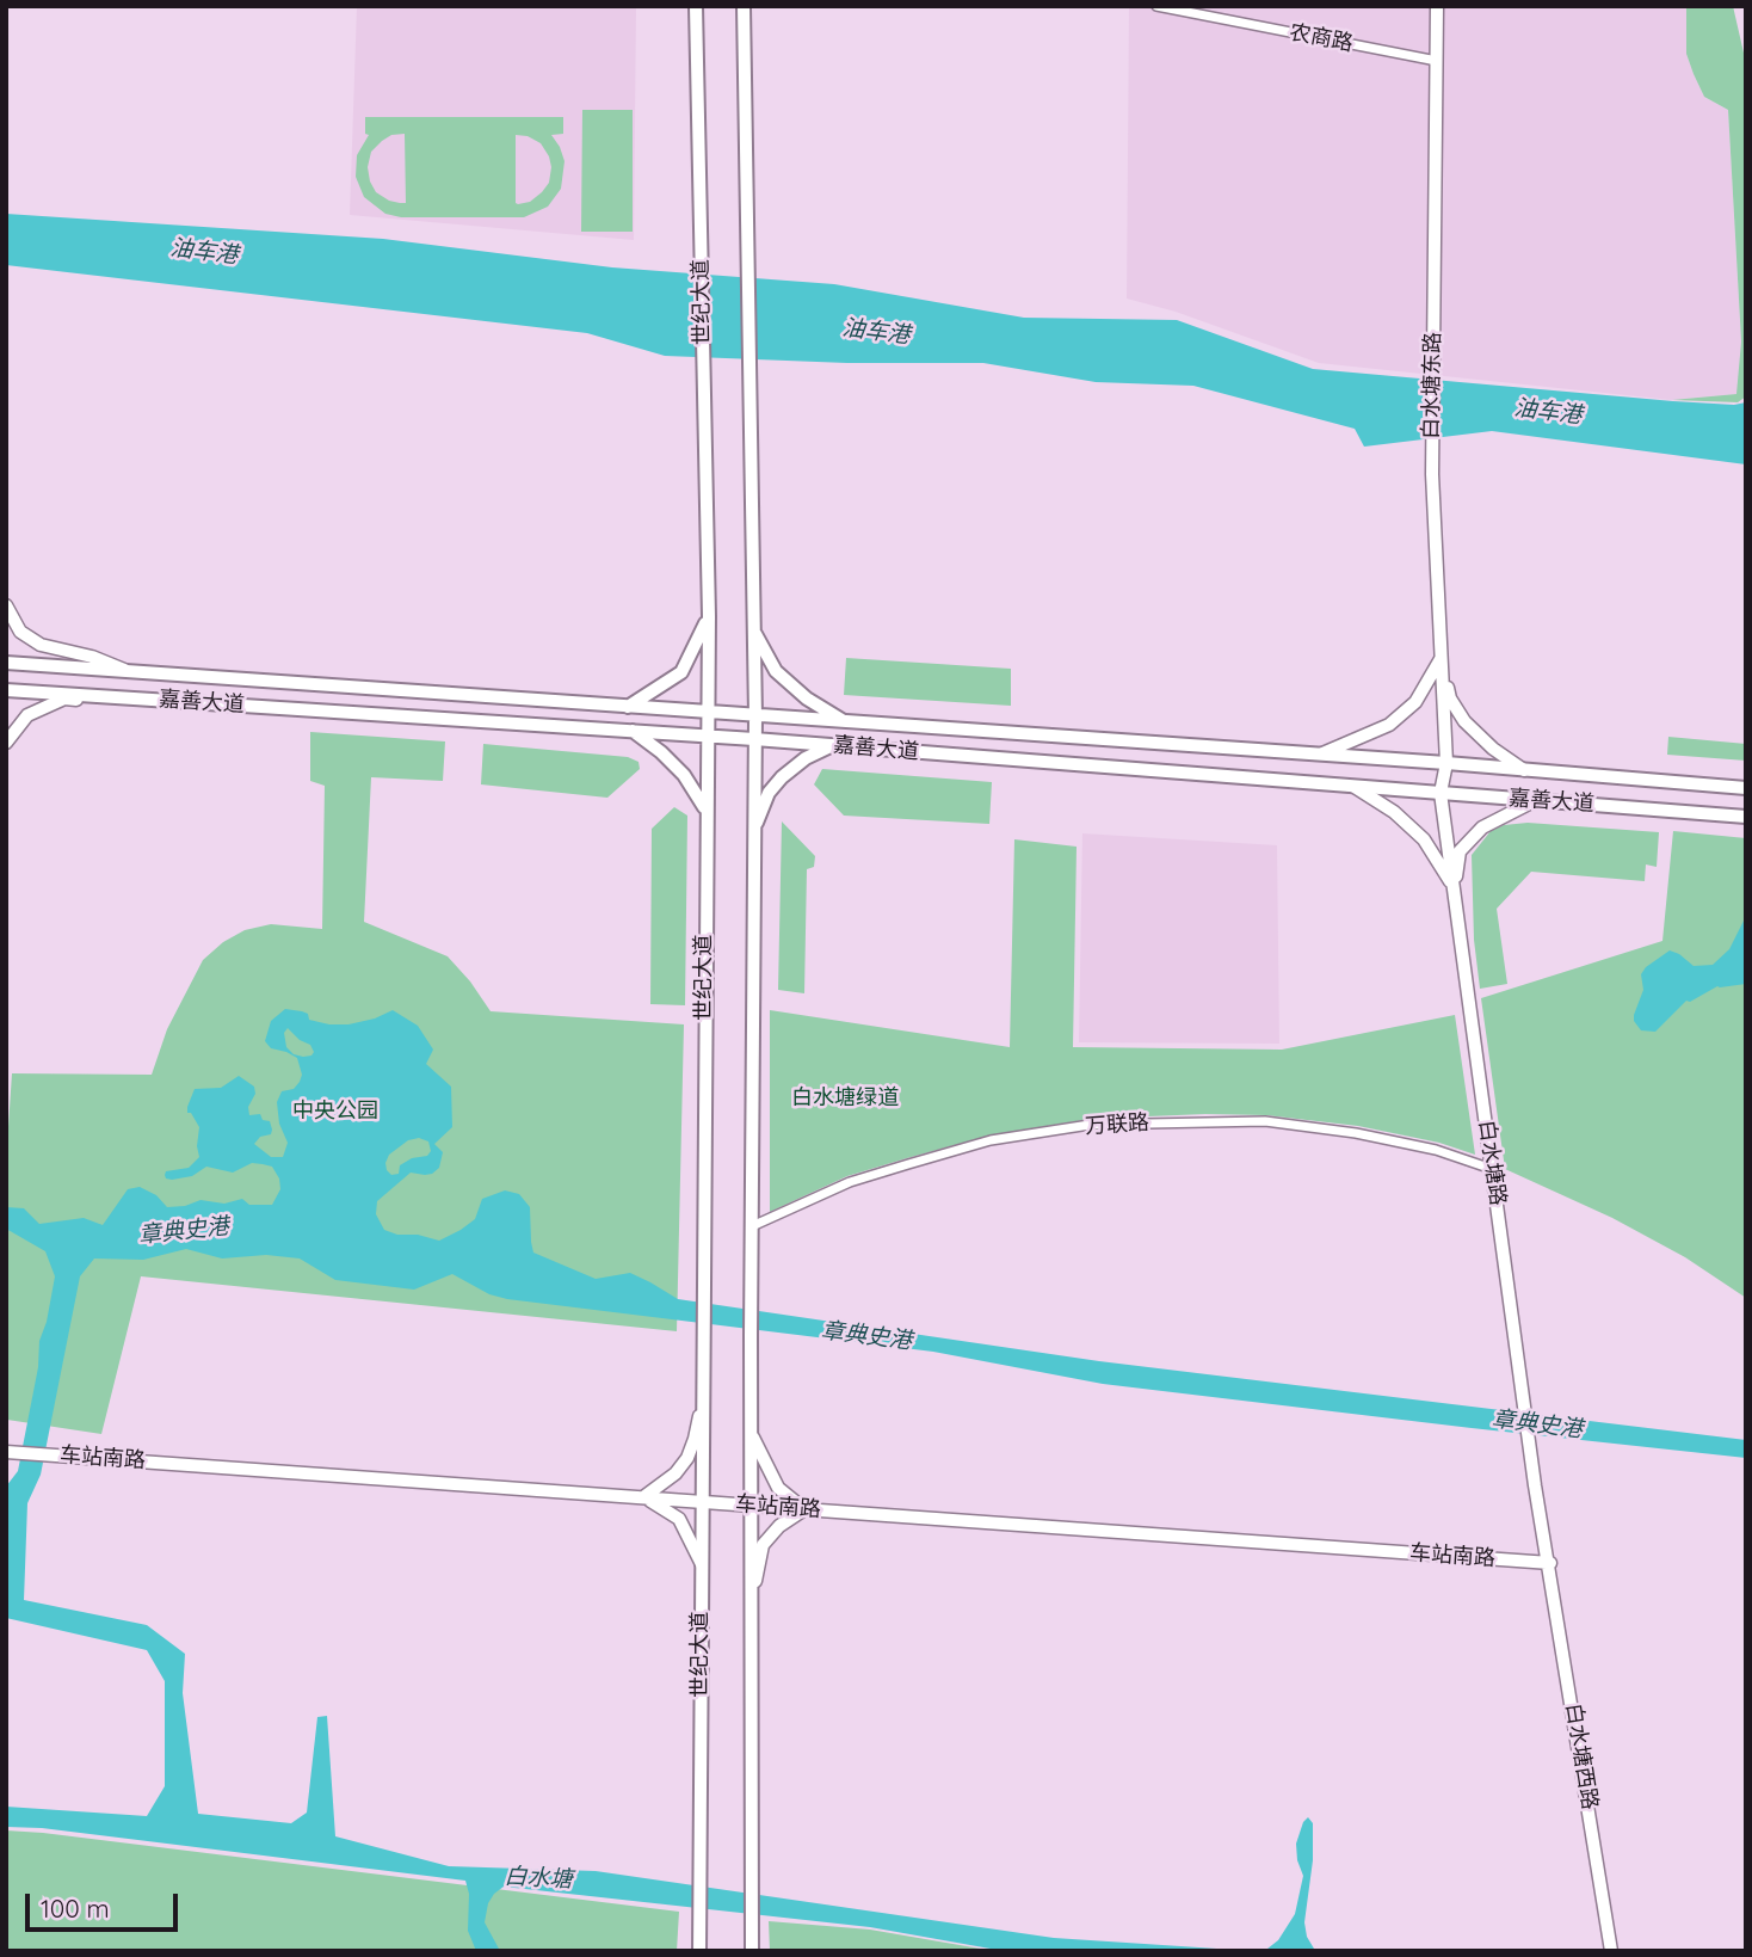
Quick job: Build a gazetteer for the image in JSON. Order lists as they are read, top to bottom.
{
  "streets": {
    "main road": ["世纪大道", "嘉善大道"],
    "street": [
      "农商路",
      "白水塘东路",
      "万联路",
      "白水塘路",
      "车站南路",
      "白水塘西路"
    ]
  },
  "crossings": [
    ["农商路", "白水塘东路"],
    ["世纪大道", "嘉善大道"],
    ["世纪大道", "车站南路"],
    ["白水塘东路", "嘉善大道"],
    ["白水塘东路", "白水塘路"],
    ["嘉善大道", "白水塘路"],
    ["万联路", "白水塘路"],
    ["白水塘路", "车站南路"],
    ["白水塘路", "白水塘西路"],
    ["车站南路", "白水塘西路"]
  ],
  "water": ["油车港", "章典史港", "白水塘"],
  "parks": ["白水塘绿道", "中央公园"],
  "scale_bar": "100 m"
}
